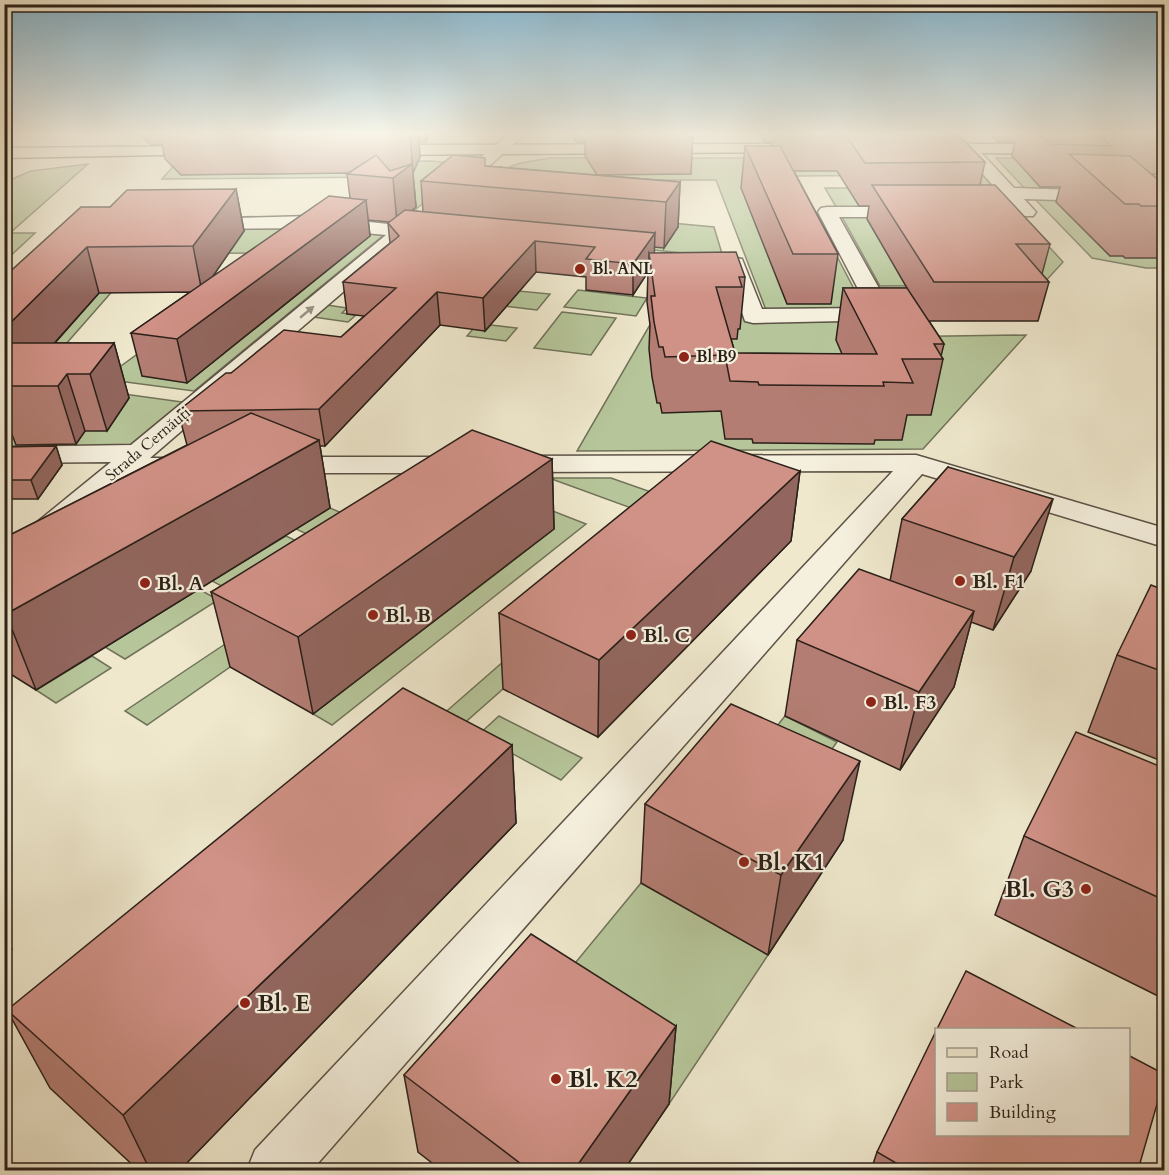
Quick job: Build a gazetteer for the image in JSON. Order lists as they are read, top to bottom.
{
  "streets": {
    "street": ["Strada Cernăuți"]
  },
  "one_way": ["Strada Cernăuți"],
  "places": [
    "Bl. ANL",
    "Bl B9",
    "Bl. F1",
    "Bl. A",
    "Bl. B",
    "Bl. C",
    "Bl. F3",
    "Bl. K1",
    "Bl. G3",
    "Bl. E",
    "Bl. K2"
  ],
  "legend": ["Road", "Park", "Building"]
}
